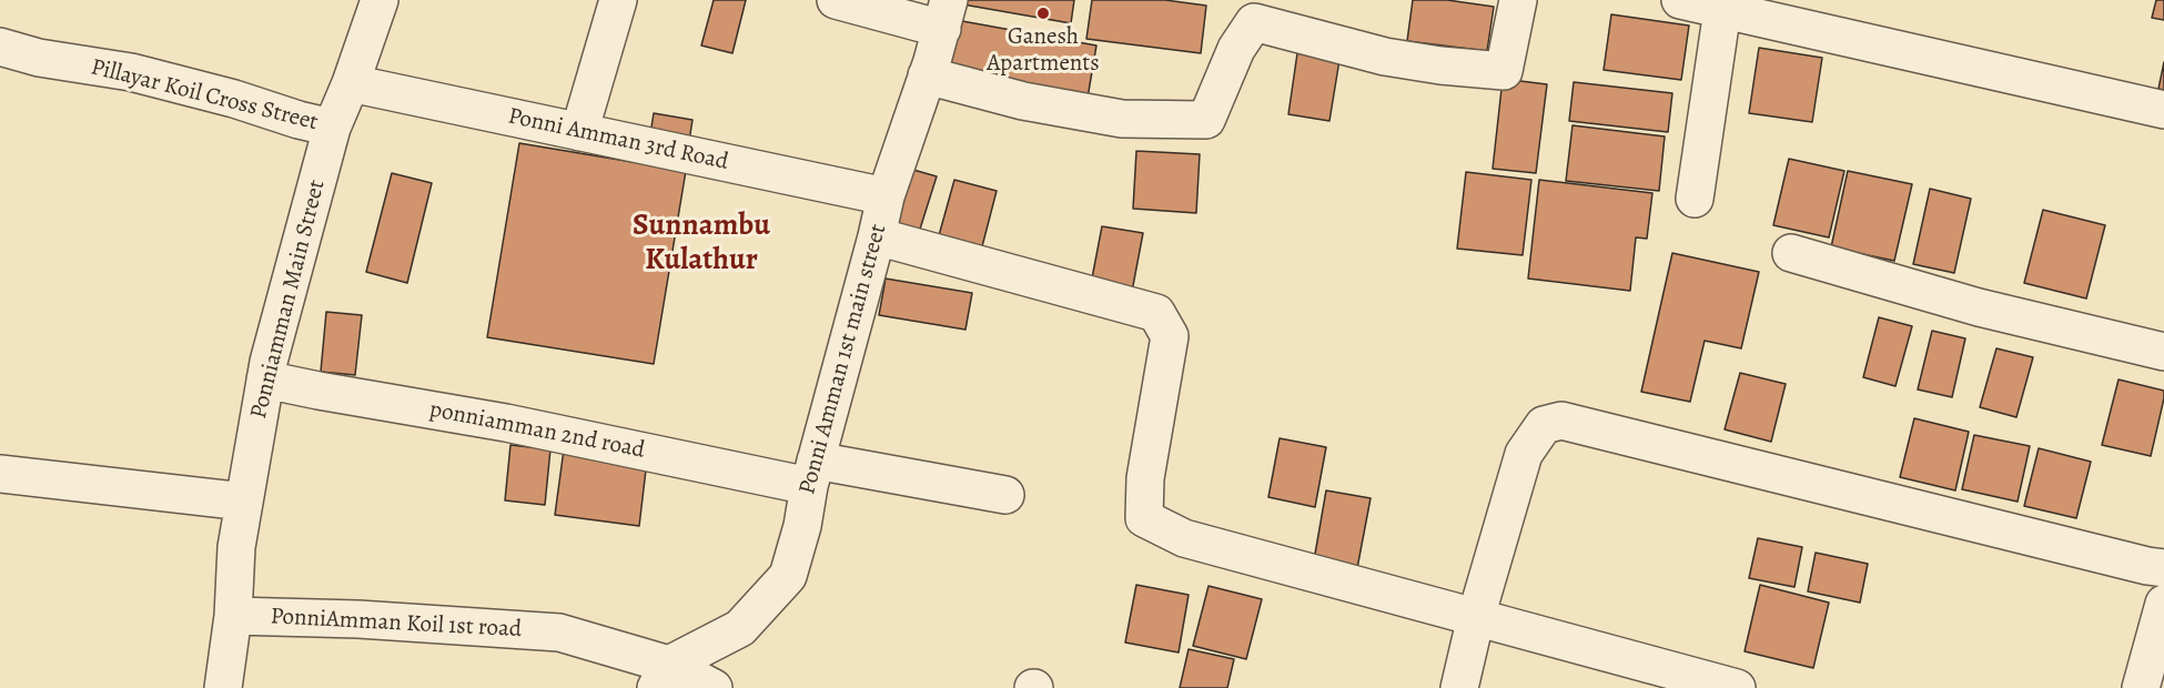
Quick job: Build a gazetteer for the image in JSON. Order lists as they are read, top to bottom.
{
  "streets": {
    "street": [
      "Pillayar Koil Cross Street",
      "Ponni Amman 3rd Road",
      "Ponniamman Main Street",
      "Ponni Amman 1st main street",
      "ponniamman 2nd road",
      "PonniAmman Koil 1st road"
    ]
  },
  "crossings": [
    ["Pillayar Koil Cross Street", "Ponniamman Main Street"],
    ["Ponni Amman 3rd Road", "Ponniamman Main Street"],
    ["Ponni Amman 3rd Road", "Ponni Amman 1st main street"],
    ["Ponniamman Main Street", "ponniamman 2nd road"],
    ["Ponniamman Main Street", "PonniAmman Koil 1st road"],
    ["Ponni Amman 1st main street", "ponniamman 2nd road"],
    ["Ponni Amman 1st main street", "PonniAmman Koil 1st road"]
  ],
  "districts": ["Sunnambu Kulathur"],
  "places": ["Ganesh Apartments"]
}
